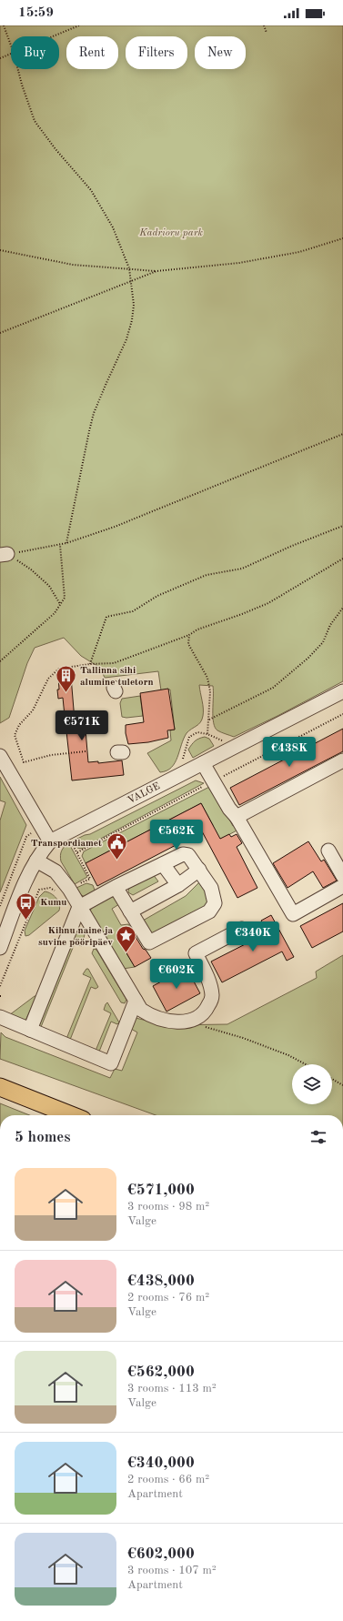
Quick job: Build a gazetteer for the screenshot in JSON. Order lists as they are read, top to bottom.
{
  "streets": {
    "street": ["VALGE"]
  },
  "parks": ["Kadrioru park"],
  "places": {
    "building": ["Tallinna sihi alumine tuletorn"],
    "public building": ["Transpordiamet"],
    "bus stop": ["Kumu"],
    "place": ["Kihnu naine ja suvine pööripäev"]
  },
  "page": {
    "status": "15:59",
    "chip": [
      "Buy",
      "Rent",
      "Filters",
      "New"
    ],
    "price": [
      "€571K",
      "€438K",
      "€562K",
      "€340K",
      "€602K"
    ],
    "heading": "5 homes",
    "list": [
      {
        "name": "€571,000",
        "note": "3 rooms · 98 m² · Valge"
      },
      {
        "name": "€438,000",
        "note": "2 rooms · 76 m² · Valge"
      },
      {
        "name": "€562,000",
        "note": "3 rooms · 113 m² · Valge"
      },
      {
        "name": "€340,000",
        "note": "2 rooms · 66 m² · Apartment"
      },
      {
        "name": "€602,000",
        "note": "3 rooms · 107 m² · Apartment"
      }
    ]
  }
}
